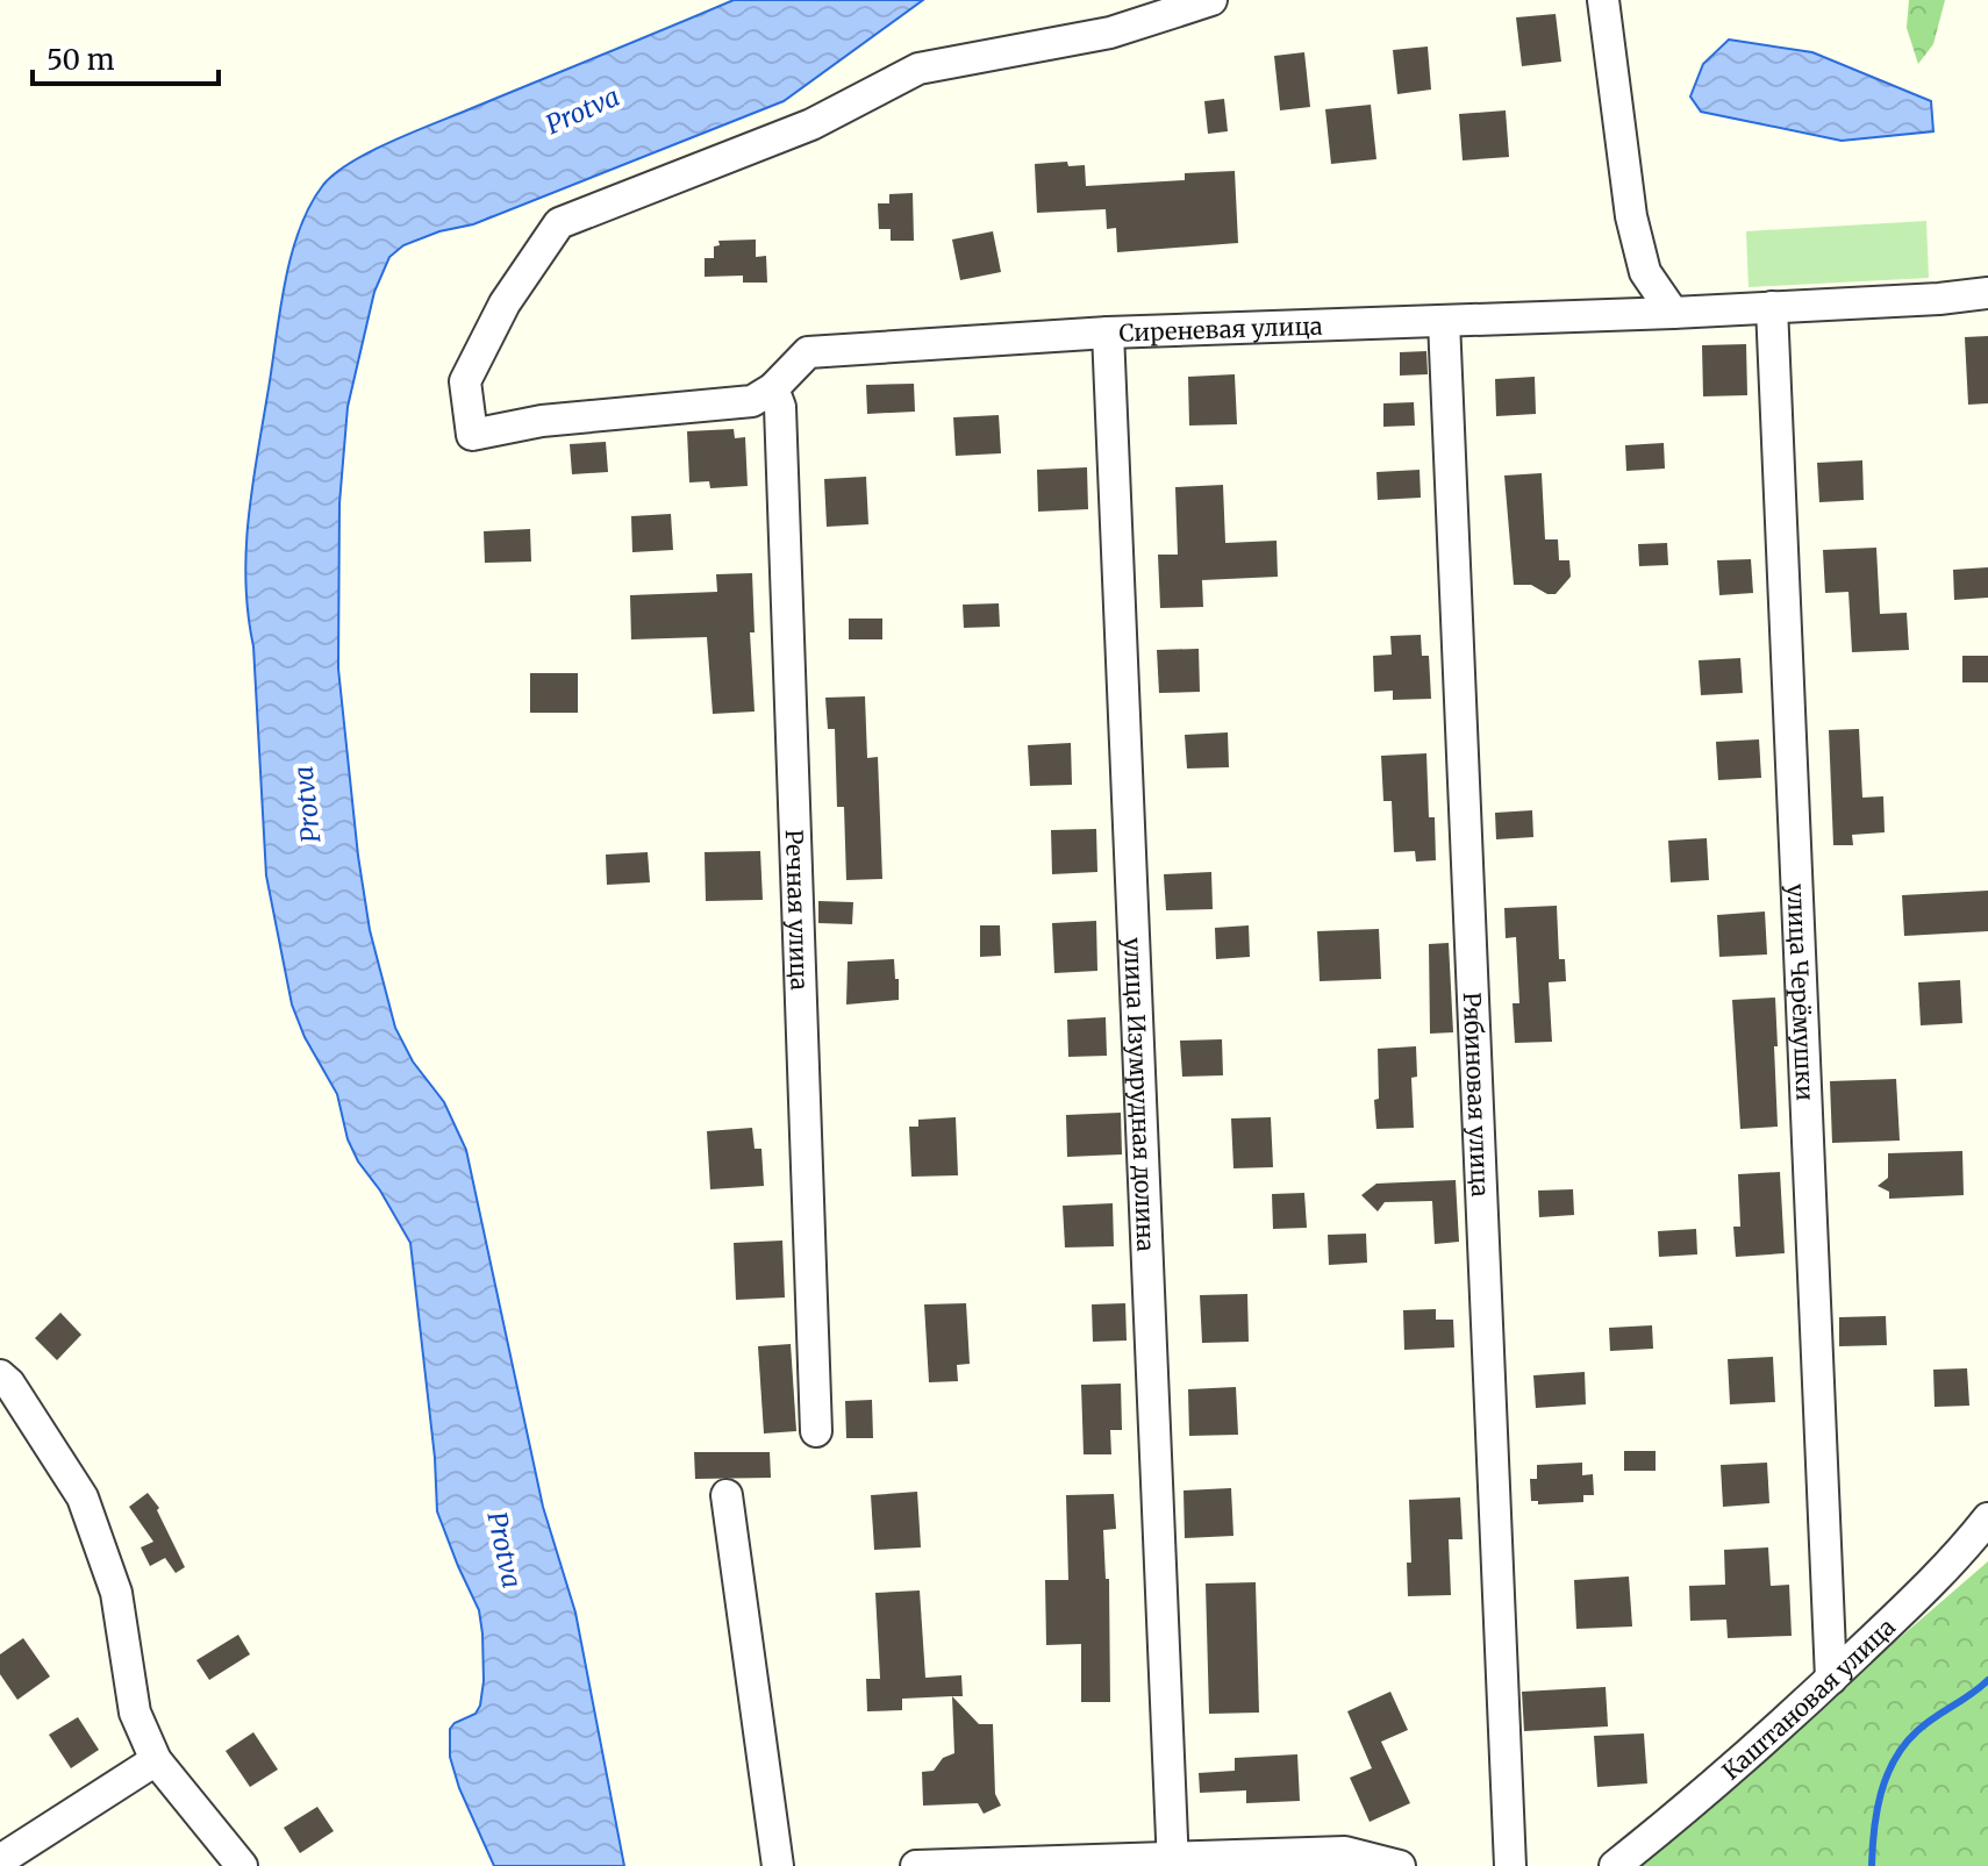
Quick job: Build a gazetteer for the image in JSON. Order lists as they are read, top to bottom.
{
  "streets": {
    "street": [
      "Сиреневая улица",
      "Речная улица",
      "улица Черёмушки",
      "Рябиновая улица",
      "улица Изумрудная долина",
      "Каштановая улица"
    ]
  },
  "crossings": [
    ["Сиреневая улица", "Речная улица"],
    ["Сиреневая улица", "улица Черёмушки"],
    ["Сиреневая улица", "Рябиновая улица"],
    ["Сиреневая улица", "улица Изумрудная долина"],
    ["улица Черёмушки", "Каштановая улица"]
  ],
  "water": ["Protva"],
  "scale_bar": "50 m"
}
